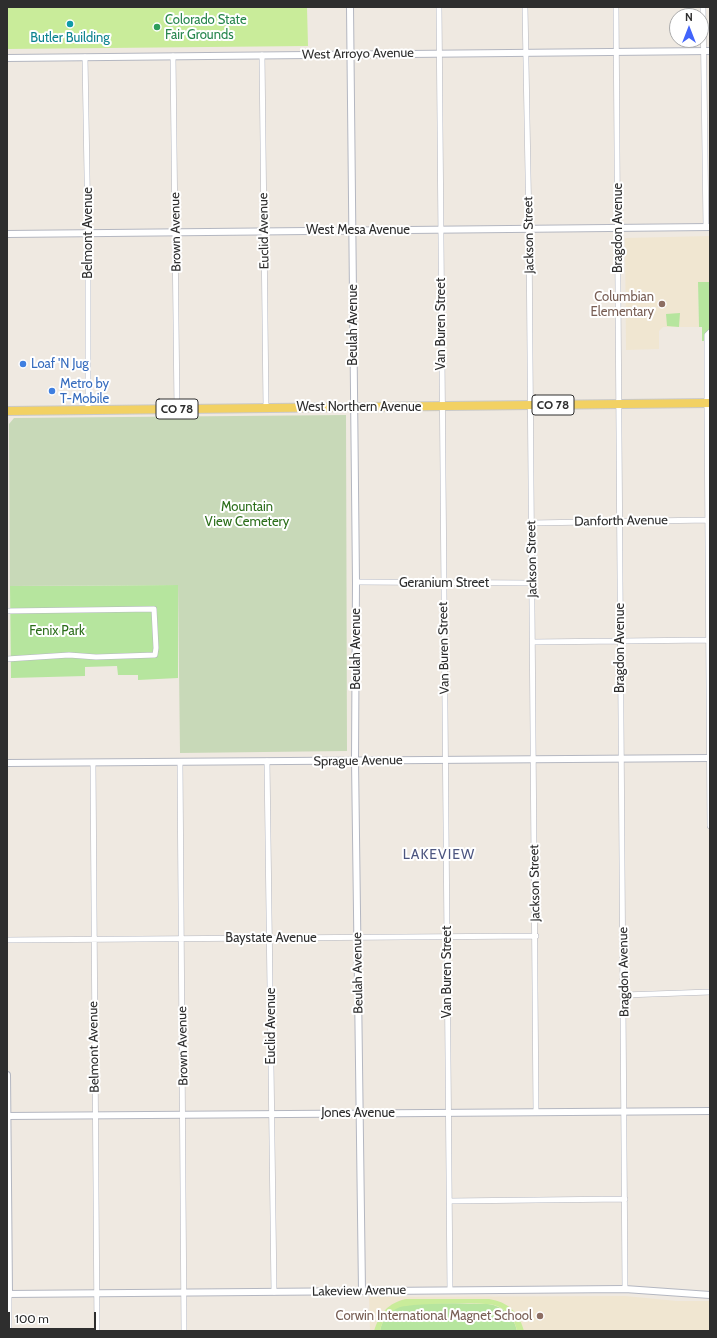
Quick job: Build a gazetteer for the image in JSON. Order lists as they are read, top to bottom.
{
  "streets": {
    "main road": ["CO 78", "West Northern Avenue"],
    "street": [
      "West Arroyo Avenue",
      "Bragdon Avenue",
      "West Mesa Avenue",
      "Euclid Avenue",
      "Brown Avenue",
      "Belmont Avenue",
      "Jackson Street",
      "Van Buren Street",
      "Beulah Avenue",
      "Danforth Avenue",
      "Geranium Street",
      "Sprague Avenue",
      "Baystate Avenue",
      "Jones Avenue",
      "Lakeview Avenue"
    ]
  },
  "crossings": [
    ["West Arroyo Avenue", "Bragdon Avenue"],
    ["West Arroyo Avenue", "Euclid Avenue"],
    ["West Arroyo Avenue", "Brown Avenue"],
    ["West Arroyo Avenue", "Belmont Avenue"],
    ["West Arroyo Avenue", "Jackson Street"],
    ["West Arroyo Avenue", "Van Buren Street"],
    ["West Arroyo Avenue", "Beulah Avenue"],
    ["Bragdon Avenue", "West Mesa Avenue"],
    ["Bragdon Avenue", "West Northern Avenue"],
    ["Bragdon Avenue", "Danforth Avenue"],
    ["Bragdon Avenue", "Sprague Avenue"],
    ["Bragdon Avenue", "Jones Avenue"],
    ["Bragdon Avenue", "Lakeview Avenue"],
    ["West Mesa Avenue", "Euclid Avenue"],
    ["West Mesa Avenue", "Brown Avenue"],
    ["West Mesa Avenue", "Belmont Avenue"],
    ["West Mesa Avenue", "Jackson Street"],
    ["West Mesa Avenue", "Van Buren Street"],
    ["West Mesa Avenue", "Beulah Avenue"],
    ["Euclid Avenue", "West Northern Avenue"],
    ["Euclid Avenue", "Sprague Avenue"],
    ["Euclid Avenue", "Baystate Avenue"],
    ["Euclid Avenue", "Jones Avenue"],
    ["Euclid Avenue", "Lakeview Avenue"],
    ["Brown Avenue", "West Northern Avenue"],
    ["Brown Avenue", "Sprague Avenue"],
    ["Brown Avenue", "Baystate Avenue"],
    ["Brown Avenue", "Jones Avenue"],
    ["Brown Avenue", "Lakeview Avenue"],
    ["Belmont Avenue", "West Northern Avenue"],
    ["Belmont Avenue", "Sprague Avenue"],
    ["Belmont Avenue", "Baystate Avenue"],
    ["Belmont Avenue", "Jones Avenue"],
    ["Belmont Avenue", "Lakeview Avenue"],
    ["Jackson Street", "West Northern Avenue"],
    ["Jackson Street", "Danforth Avenue"],
    ["Jackson Street", "Geranium Street"],
    ["Jackson Street", "Sprague Avenue"],
    ["Jackson Street", "Baystate Avenue"],
    ["Jackson Street", "Jones Avenue"],
    ["Van Buren Street", "West Northern Avenue"],
    ["Van Buren Street", "Geranium Street"],
    ["Van Buren Street", "Sprague Avenue"],
    ["Van Buren Street", "Baystate Avenue"],
    ["Van Buren Street", "Jones Avenue"],
    ["Van Buren Street", "Lakeview Avenue"],
    ["Beulah Avenue", "West Northern Avenue"],
    ["Beulah Avenue", "Geranium Street"],
    ["Beulah Avenue", "Sprague Avenue"],
    ["Beulah Avenue", "Baystate Avenue"],
    ["Beulah Avenue", "Jones Avenue"],
    ["Beulah Avenue", "Lakeview Avenue"]
  ],
  "districts": ["LAKEVIEW"],
  "parks": ["Mountain View Cemetery", "Fenix Park"],
  "places": [
    "Butler Building",
    "Colorado State Fair Grounds",
    "Columbian Elementary",
    "Loaf 'N Jug",
    "Metro by T-Mobile",
    "Corwin International Magnet School"
  ],
  "scale_bar": "100 m",
  "north": "top"
}
